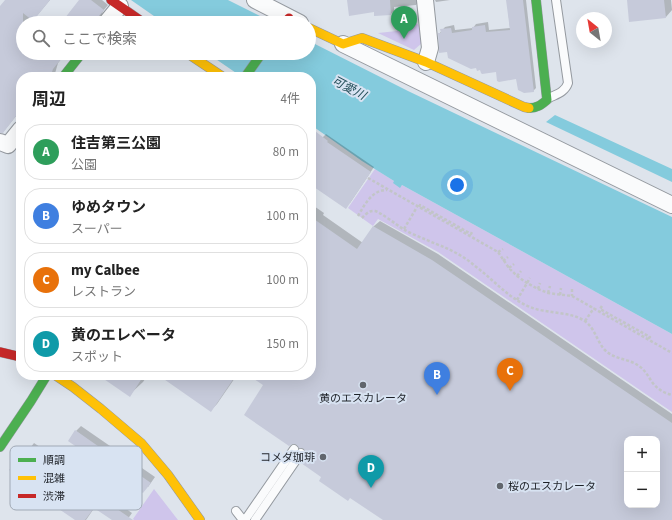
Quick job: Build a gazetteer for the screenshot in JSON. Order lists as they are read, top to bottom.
{
  "water": ["可愛川"],
  "places": ["黄のエスカレータ", "コメダ珈琲", "桜のエスカレータ"],
  "legend": ["順調", "混雑", "渋滞"],
  "north": "top left",
  "page": {
    "pins": [
      "A",
      "C",
      "B",
      "D"
    ],
    "search": "ここで検索",
    "heading": ["周辺", "4件"],
    "list": [
      {
        "mark": "A",
        "name": "住吉第三公園",
        "note": "公園",
        "value": "80 m"
      },
      {
        "mark": "B",
        "name": "ゆめタウン",
        "note": "スーパー",
        "value": "100 m"
      },
      {
        "mark": "C",
        "name": "my Calbee",
        "note": "レストラン",
        "value": "100 m"
      },
      {
        "mark": "D",
        "name": "黄のエレベータ",
        "note": "スポット",
        "value": "150 m"
      }
    ],
    "map_buttons": ["+", "−"]
  }
}
